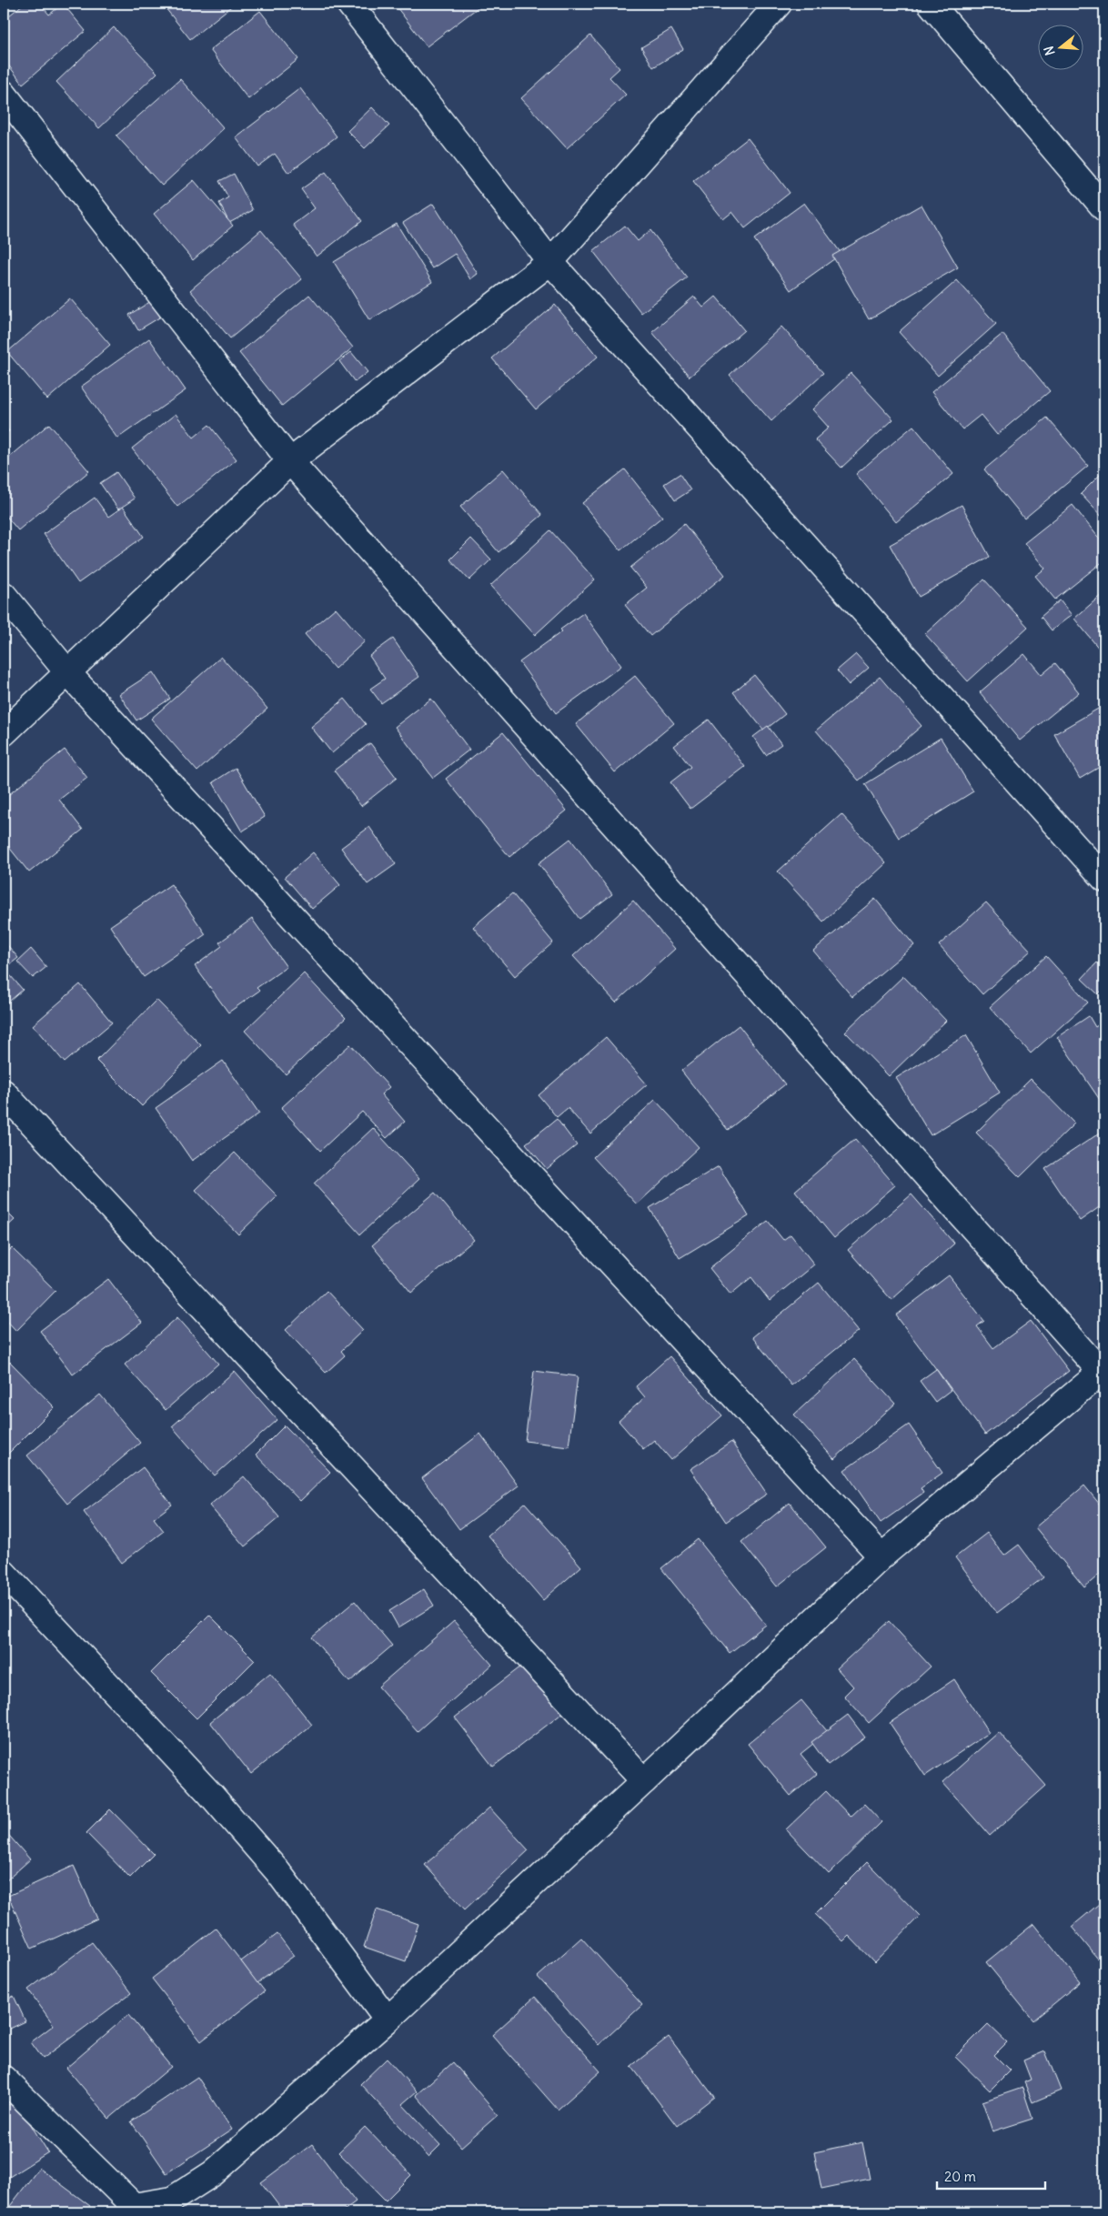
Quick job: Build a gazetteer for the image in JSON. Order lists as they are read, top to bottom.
{
  "scale_bar": "20 m",
  "north": "left"
}
